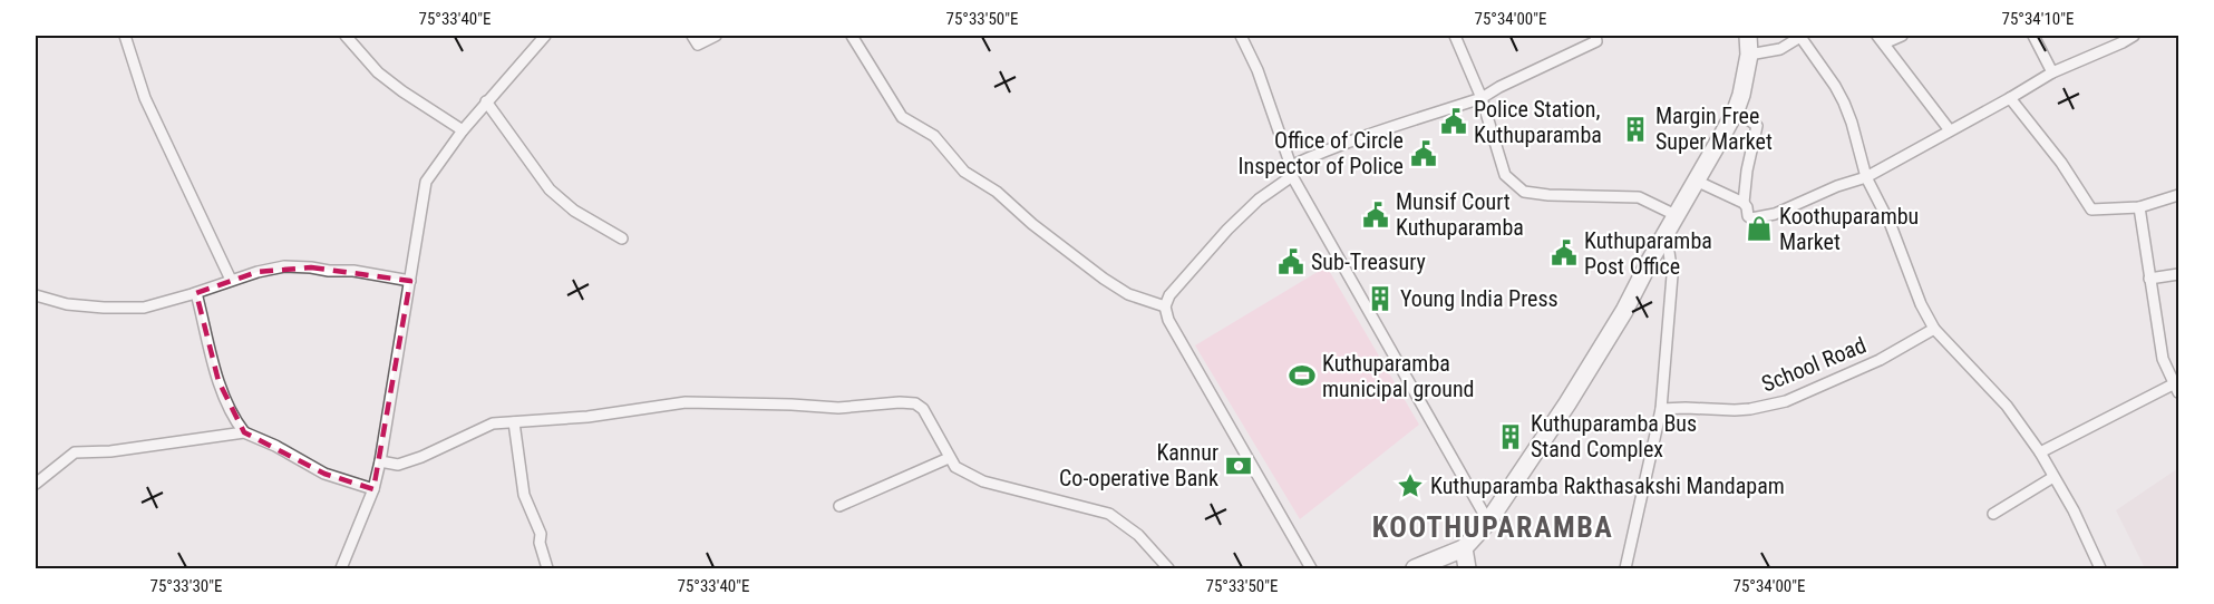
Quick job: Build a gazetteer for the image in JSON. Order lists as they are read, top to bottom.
{
  "streets": {
    "street": ["School Road"]
  },
  "districts": ["KOOTHUPARAMBA"],
  "places": {
    "public building": [
      "Police Station, Kuthuparamba",
      "Office of Circle Inspector of Police",
      "Munsif Court Kuthuparamba",
      "Kuthuparamba Post Office",
      "Sub-Treasury"
    ],
    "building": ["Margin Free Super Market", "Young India Press", "Kuthuparamba Bus Stand Complex"],
    "shop": ["Koothuparambu Market"],
    "sports": ["Kuthuparamba municipal ground"],
    "bank": ["Kannur Co-operative Bank"],
    "place": ["Kuthuparamba Rakthasakshi Mandapam"]
  },
  "coordinates": [
    "75°33'40\"E",
    "75°33'50\"E",
    "75°34'00\"E",
    "75°34'10\"E",
    "75°33'30\"E"
  ]
}
